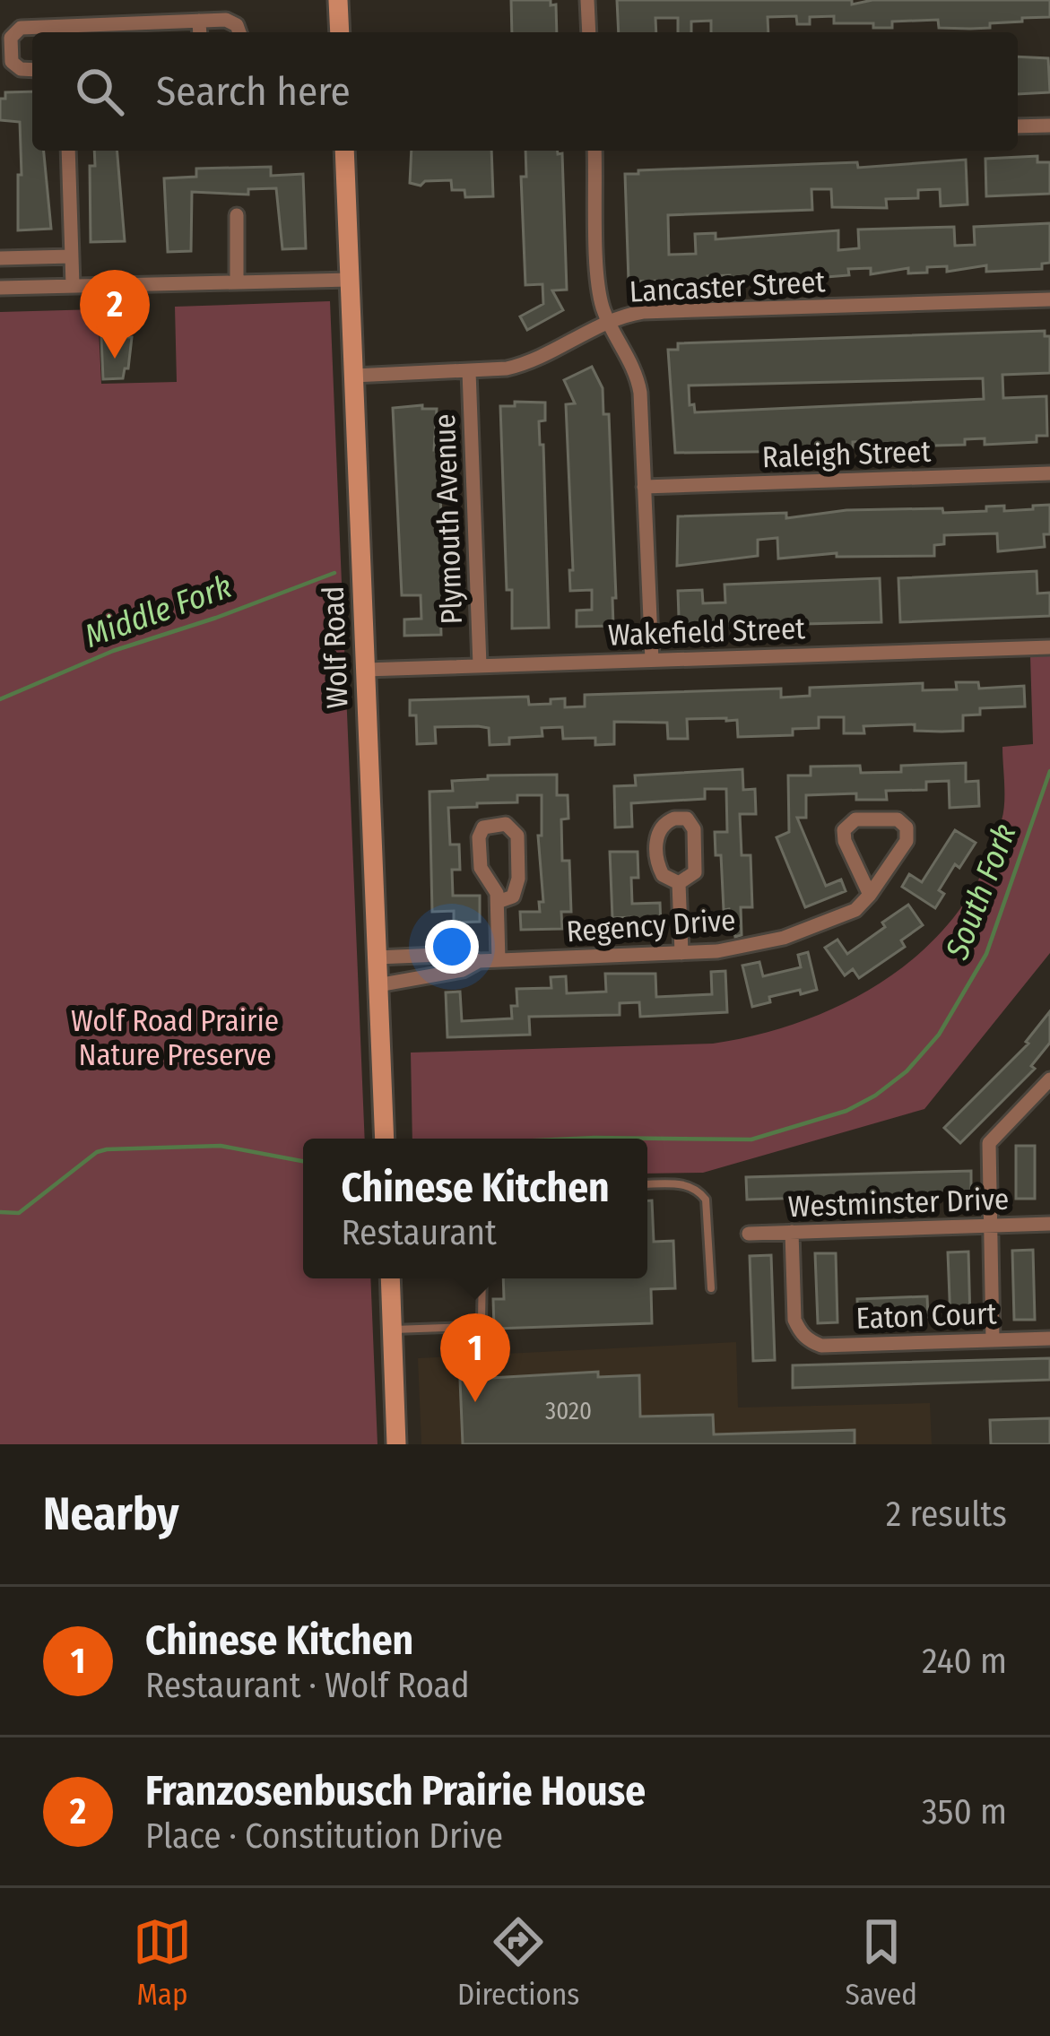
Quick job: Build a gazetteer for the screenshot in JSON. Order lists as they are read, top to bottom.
{
  "streets": {
    "main road": ["Wolf Road"],
    "street": [
      "Lancaster Street",
      "Raleigh Street",
      "Plymouth Avenue",
      "Wakefield Street",
      "Regency Drive",
      "Westminster Drive",
      "Eaton Court"
    ]
  },
  "crossings": [
    ["Lancaster Street", "Plymouth Avenue"],
    ["Lancaster Street", "Wolf Road"],
    ["Plymouth Avenue", "Wakefield Street"],
    ["Wakefield Street", "Wolf Road"],
    ["Wolf Road", "Regency Drive"],
    ["Westminster Drive", "Eaton Court"]
  ],
  "water": ["Middle Fork", "South Fork"],
  "parks": ["Wolf Road Prairie Nature Preserve"],
  "house_numbers": ["3020"],
  "page": {
    "search": "Search here",
    "pins": ["2", "1"],
    "popup": ["Chinese Kitchen", "Restaurant"],
    "heading": ["Nearby", "2 results"],
    "list": [
      {
        "mark": "1",
        "name": "Chinese Kitchen",
        "note": "Restaurant · Wolf Road",
        "value": "240 m"
      },
      {
        "mark": "2",
        "name": "Franzosenbusch Prairie House",
        "note": "Place · Constitution Drive",
        "value": "350 m"
      }
    ],
    "nav": ["Map", "Directions", "Saved"]
  }
}
